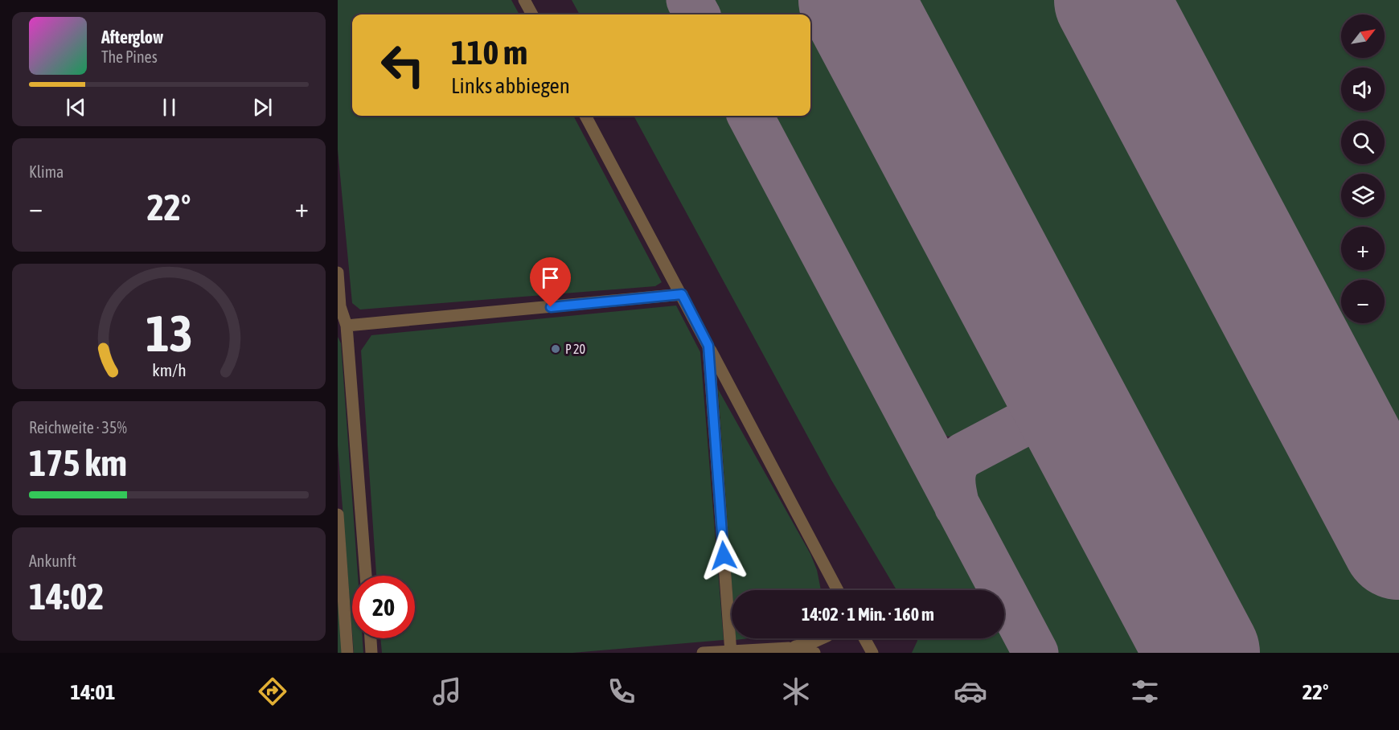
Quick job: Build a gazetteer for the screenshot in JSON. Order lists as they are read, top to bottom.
{
  "places": ["P 20"],
  "north": "top right",
  "page": {
    "map_buttons": ["+", "−"],
    "turn": ["110 m", "Links abbiegen"],
    "song": ["Afterglow", "The Pines"],
    "tile": [
      "Klima",
      ["Reichweite · 35%", "175 km"],
      ["Ankunft", "14:02"]
    ],
    "heat": ["−", "22°", "+"],
    "limit": "20",
    "trip": "14:02 · 1 Min. · 160 m",
    "tabs": ["14:01", "22°"],
    "gauge": ["13", "km/h"]
  }
}
